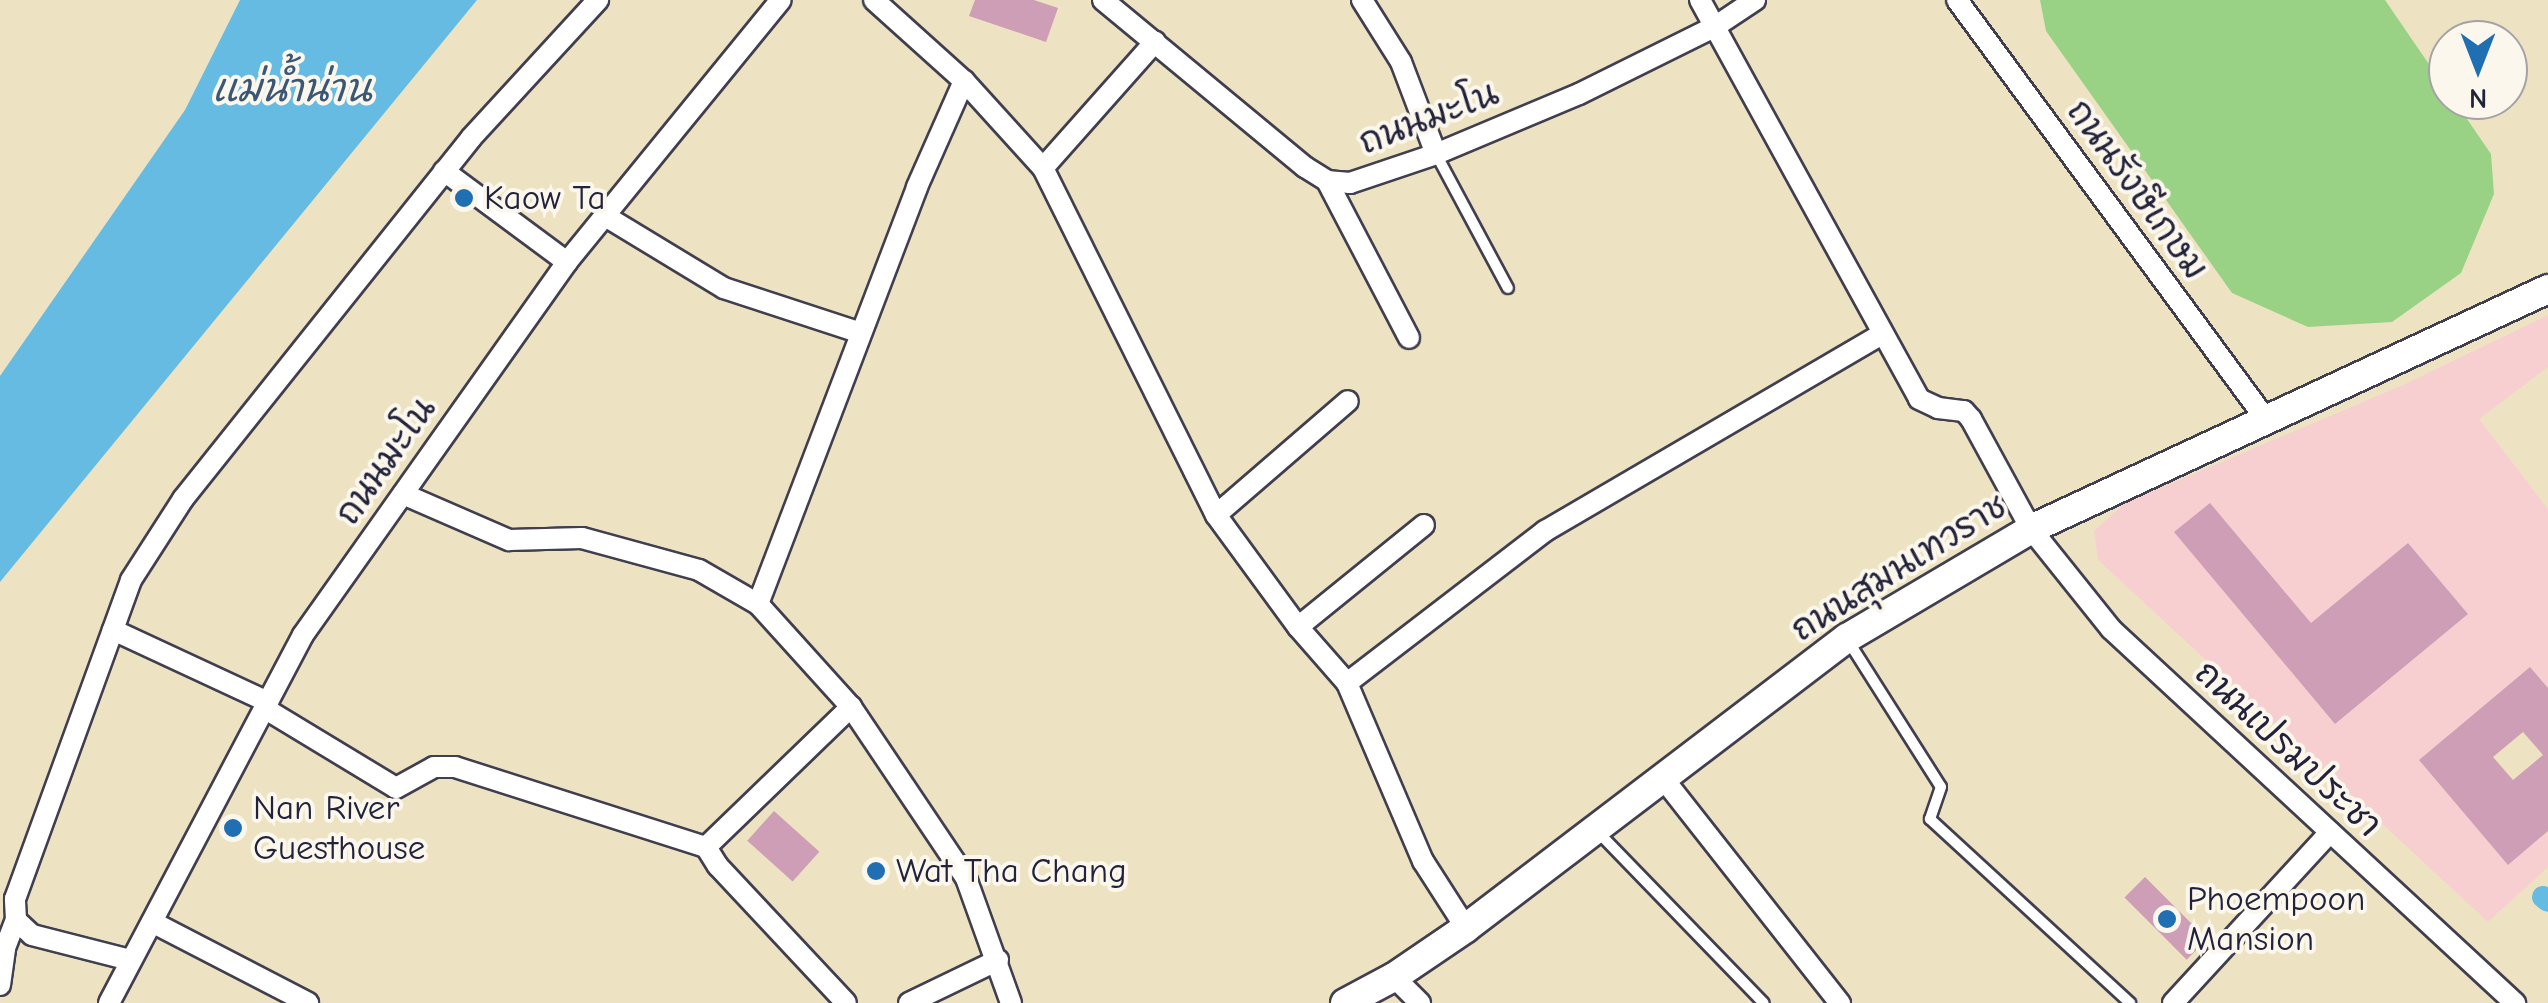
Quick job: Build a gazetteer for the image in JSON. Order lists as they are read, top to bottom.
{
  "streets": {
    "street": [
      "ถนนมะโน",
      "ถนนรังษีเกษม",
      "ถนนสุมนเทวราช",
      "ถนนเปรมประชา"
    ]
  },
  "crossings": [
    ["ถนนมะโน", "ถนนเปรมประชา"],
    ["ถนนรังษีเกษม", "ถนนสุมนเทวราช"],
    ["ถนนสุมนเทวราช", "ถนนเปรมประชา"]
  ],
  "water": ["แม่น้ำน่าน"],
  "places": [
    "Kaow Ta",
    "Nan River Guesthouse",
    "Wat Tha Chang",
    "Phoempoon Mansion"
  ],
  "north": "bottom"
}
